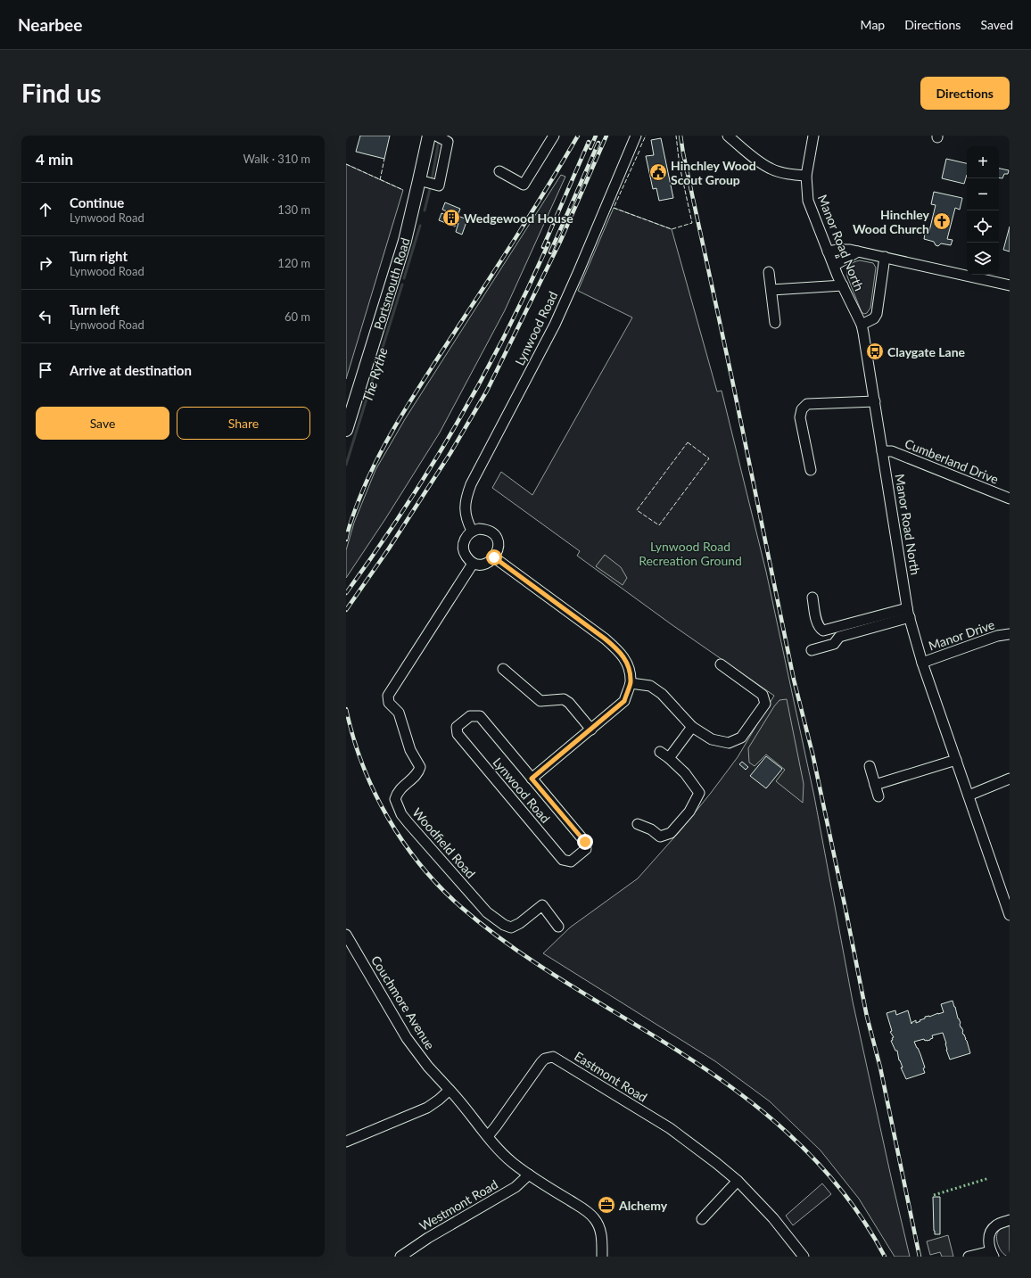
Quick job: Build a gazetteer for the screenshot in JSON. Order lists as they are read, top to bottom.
{
  "streets": {
    "main road": ["Portsmouth Road"],
    "street": [
      "Manor Road North",
      "Lynwood Road",
      "Cumberland Drive",
      "Manor Drive",
      "Woodfield Road",
      "Couchmore Avenue",
      "Eastmont Road",
      "Westmont Road"
    ]
  },
  "crossings": [
    ["Manor Road North", "Cumberland Drive"],
    ["Manor Road North", "Manor Drive"],
    ["Lynwood Road", "Woodfield Road"],
    ["Couchmore Avenue", "Eastmont Road"],
    ["Couchmore Avenue", "Westmont Road"]
  ],
  "water": ["The Rythe"],
  "parks": ["Lynwood Road Recreation Ground"],
  "places": {
    "public building": ["Hinchley Wood Scout Group"],
    "building": ["Wedgewood House"],
    "church": ["Hinchley Wood Church"],
    "bus stop": ["Claygate Lane"],
    "office": ["Alchemy"]
  },
  "page": {
    "header": "Nearbee",
    "nav": ["Map", "Directions", "Saved"],
    "buttons": [
      "Directions",
      ["Save", "Share"]
    ],
    "title": "Find us",
    "heading": ["4 min", "Walk · 310 m"],
    "map_buttons": ["+", "−"],
    "list": [
      ["Continue", "Lynwood Road", "130 m"],
      ["Turn right", "Lynwood Road", "120 m"],
      ["Turn left", "Lynwood Road", "60 m"],
      "Arrive at destination"
    ]
  }
}
